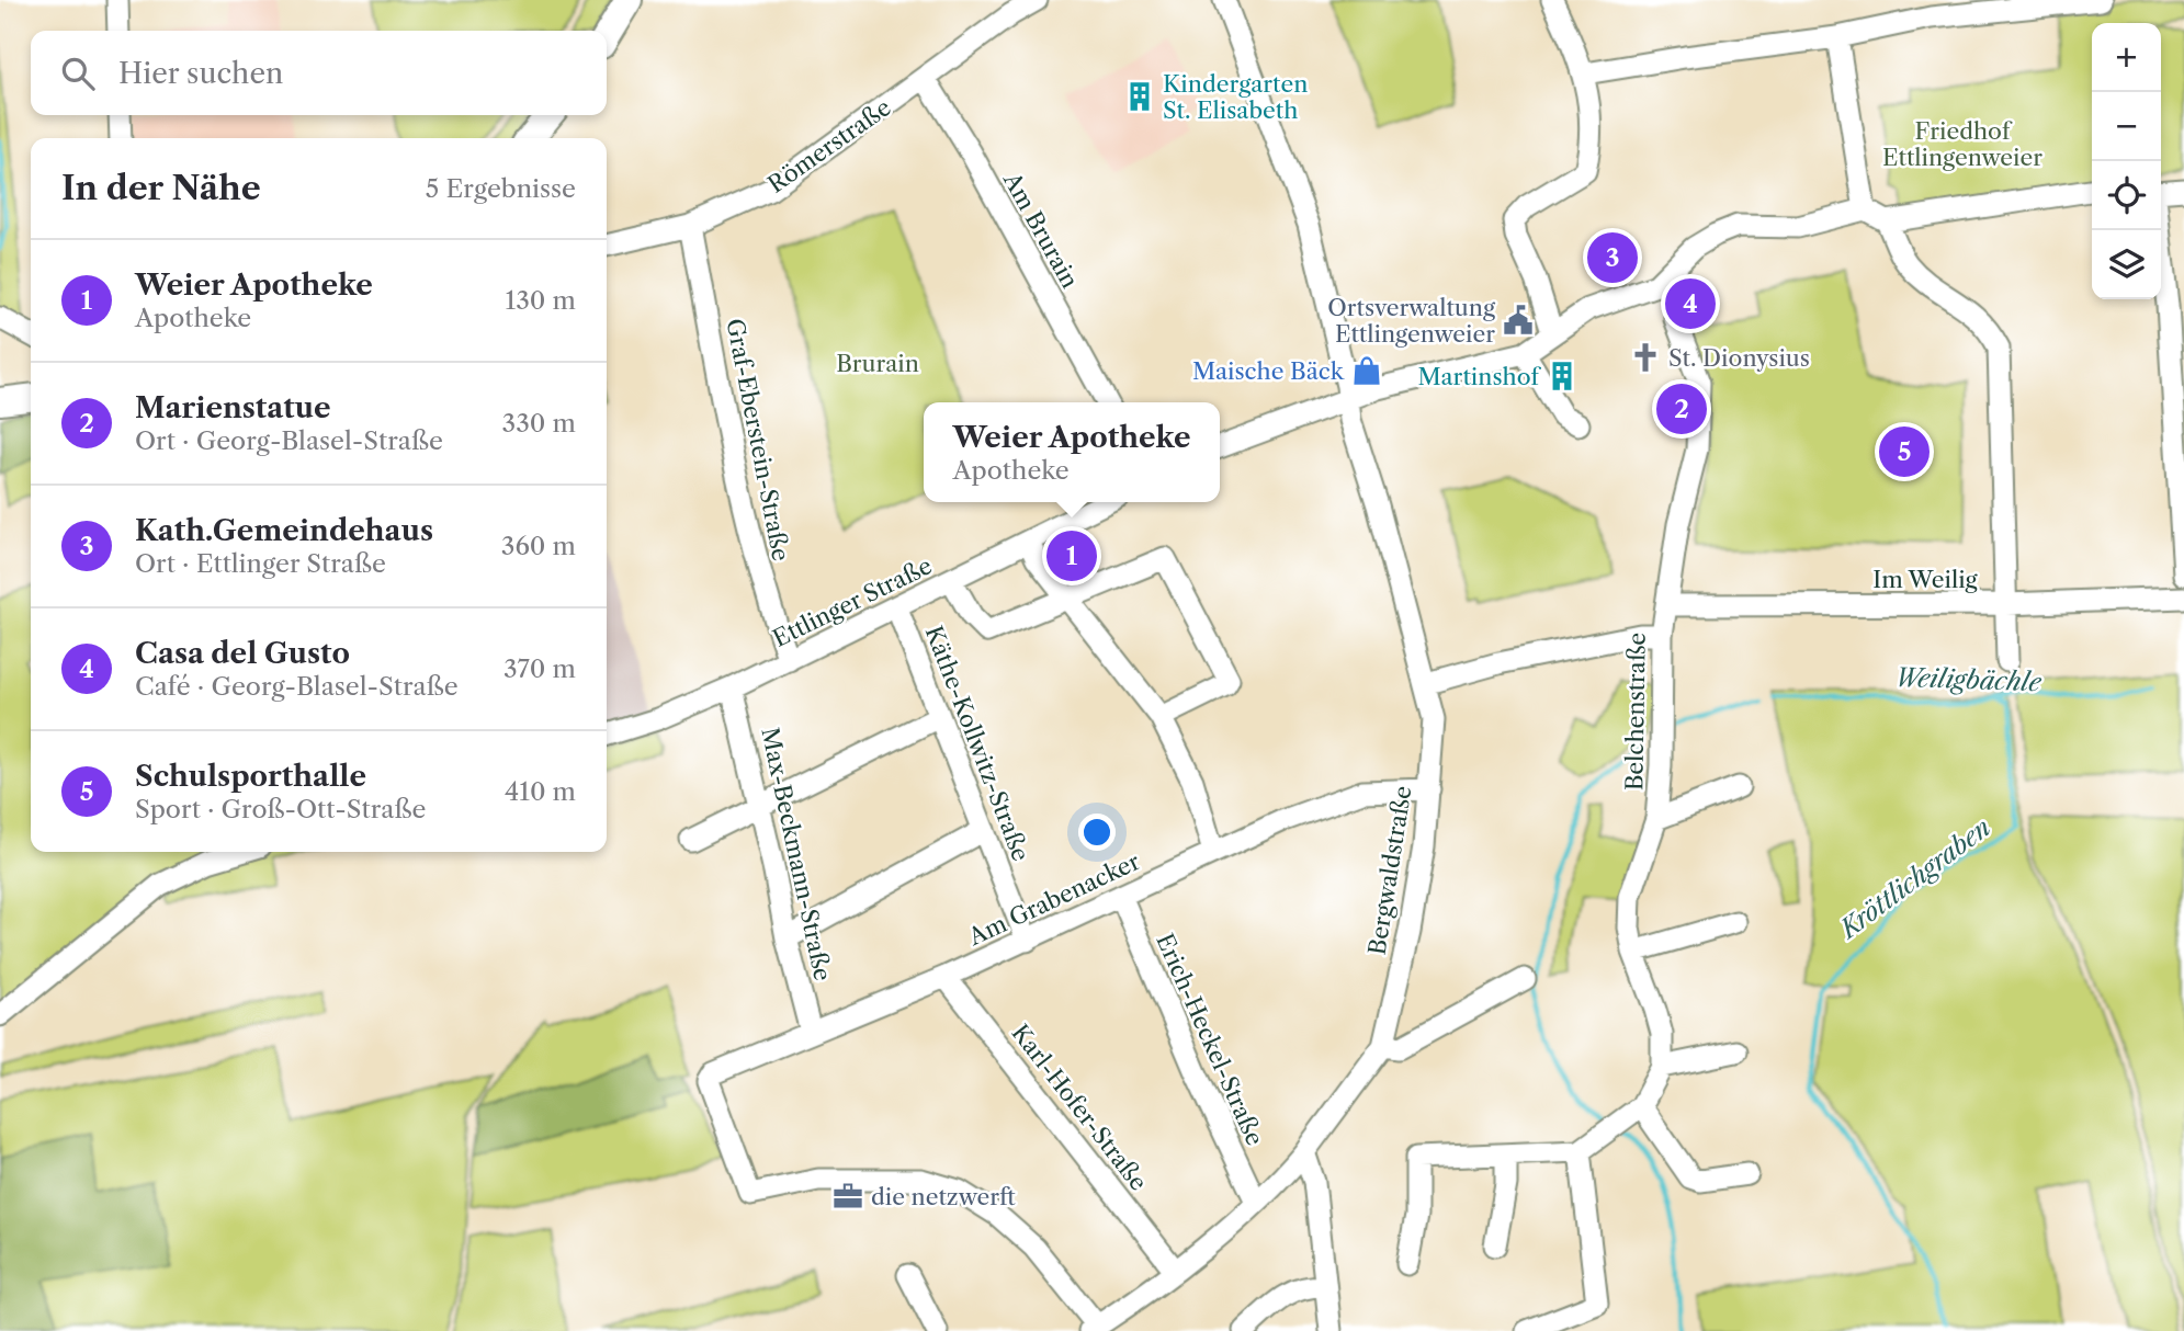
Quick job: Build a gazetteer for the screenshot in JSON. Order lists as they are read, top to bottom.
{
  "streets": {
    "street": [
      "Römerstraße",
      "Am Brurain",
      "Graf-Eberstein-Straße",
      "Im Weilig",
      "Ettlinger Straße",
      "Belchenstraße",
      "Käthe-Kollwitz-Straße",
      "Max-Beckmann-Straße",
      "Bergwaldstraße",
      "Am Grabenacker",
      "Erich-Heckel-Straße",
      "Karl-Hofer-Straße"
    ]
  },
  "crossings": [
    ["Römerstraße", "Am Brurain"],
    ["Römerstraße", "Graf-Eberstein-Straße"],
    ["Graf-Eberstein-Straße", "Ettlinger Straße"],
    ["Im Weilig", "Belchenstraße"],
    ["Ettlinger Straße", "Käthe-Kollwitz-Straße"],
    ["Ettlinger Straße", "Max-Beckmann-Straße"],
    ["Käthe-Kollwitz-Straße", "Am Grabenacker"],
    ["Max-Beckmann-Straße", "Am Grabenacker"],
    ["Bergwaldstraße", "Am Grabenacker"],
    ["Bergwaldstraße", "Erich-Heckel-Straße"],
    ["Bergwaldstraße", "Karl-Hofer-Straße"],
    ["Am Grabenacker", "Erich-Heckel-Straße"],
    ["Am Grabenacker", "Karl-Hofer-Straße"]
  ],
  "water": ["Weiligbächle", "Kröttlichgraben"],
  "parks": ["Friedhof Ettlingenweier", "Brurain"],
  "places": {
    "building": ["Kindergarten St. Elisabeth", "Martinshof"],
    "public building": ["Ortsverwaltung Ettlingenweier"],
    "church": ["St. Dionysius"],
    "shop": ["Maische Bäck"],
    "office": ["die netzwerft"]
  },
  "page": {
    "map_buttons": ["+", "−"],
    "search": "Hier suchen",
    "heading": ["In der Nähe", "5 Ergebnisse"],
    "pins": [
      "3",
      "4",
      "2",
      "5",
      "1"
    ],
    "list": [
      {
        "mark": "1",
        "name": "Weier Apotheke",
        "note": "Apotheke",
        "value": "130 m"
      },
      {
        "mark": "2",
        "name": "Marienstatue",
        "note": "Ort · Georg-Blasel-Straße",
        "value": "330 m"
      },
      {
        "mark": "3",
        "name": "Kath.Gemeindehaus",
        "note": "Ort · Ettlinger Straße",
        "value": "360 m"
      },
      {
        "mark": "4",
        "name": "Casa del Gusto",
        "note": "Café · Georg-Blasel-Straße",
        "value": "370 m"
      },
      {
        "mark": "5",
        "name": "Schulsporthalle",
        "note": "Sport · Groß-Ott-Straße",
        "value": "410 m"
      }
    ],
    "popup": ["Weier Apotheke", "Apotheke"]
  }
}
